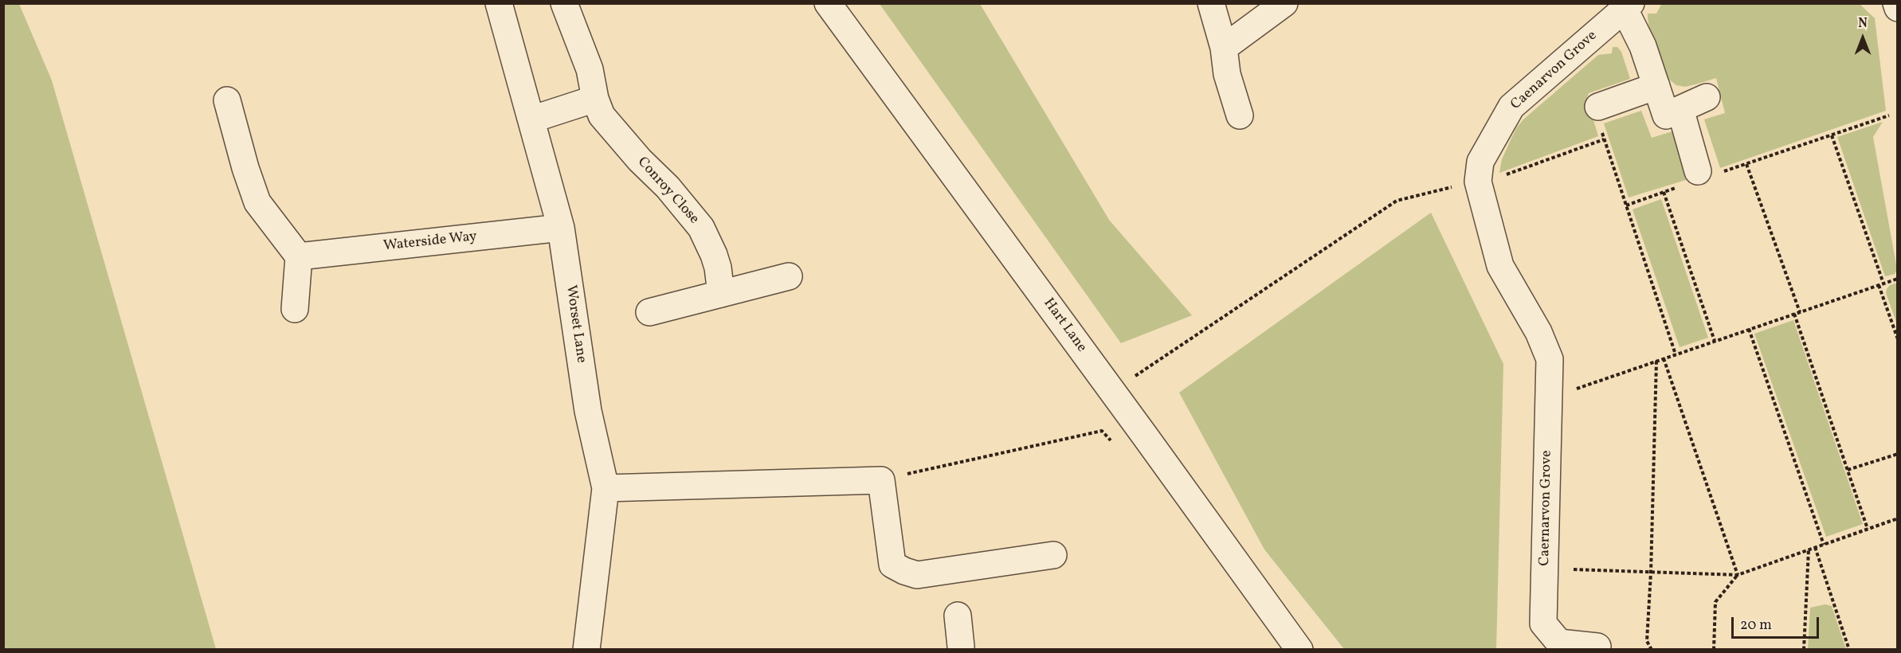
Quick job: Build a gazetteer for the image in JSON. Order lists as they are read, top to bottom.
{
  "streets": {
    "street": [
      "Caenarvon Grove",
      "Conroy Close",
      "Waterside Way",
      "Worset Lane",
      "Hart Lane",
      "Caernarvon Grove"
    ]
  },
  "crossings": [
    ["Caenarvon Grove", "Caernarvon Grove"],
    ["Waterside Way", "Worset Lane"]
  ],
  "scale_bar": "20 m",
  "north": "top"
}
